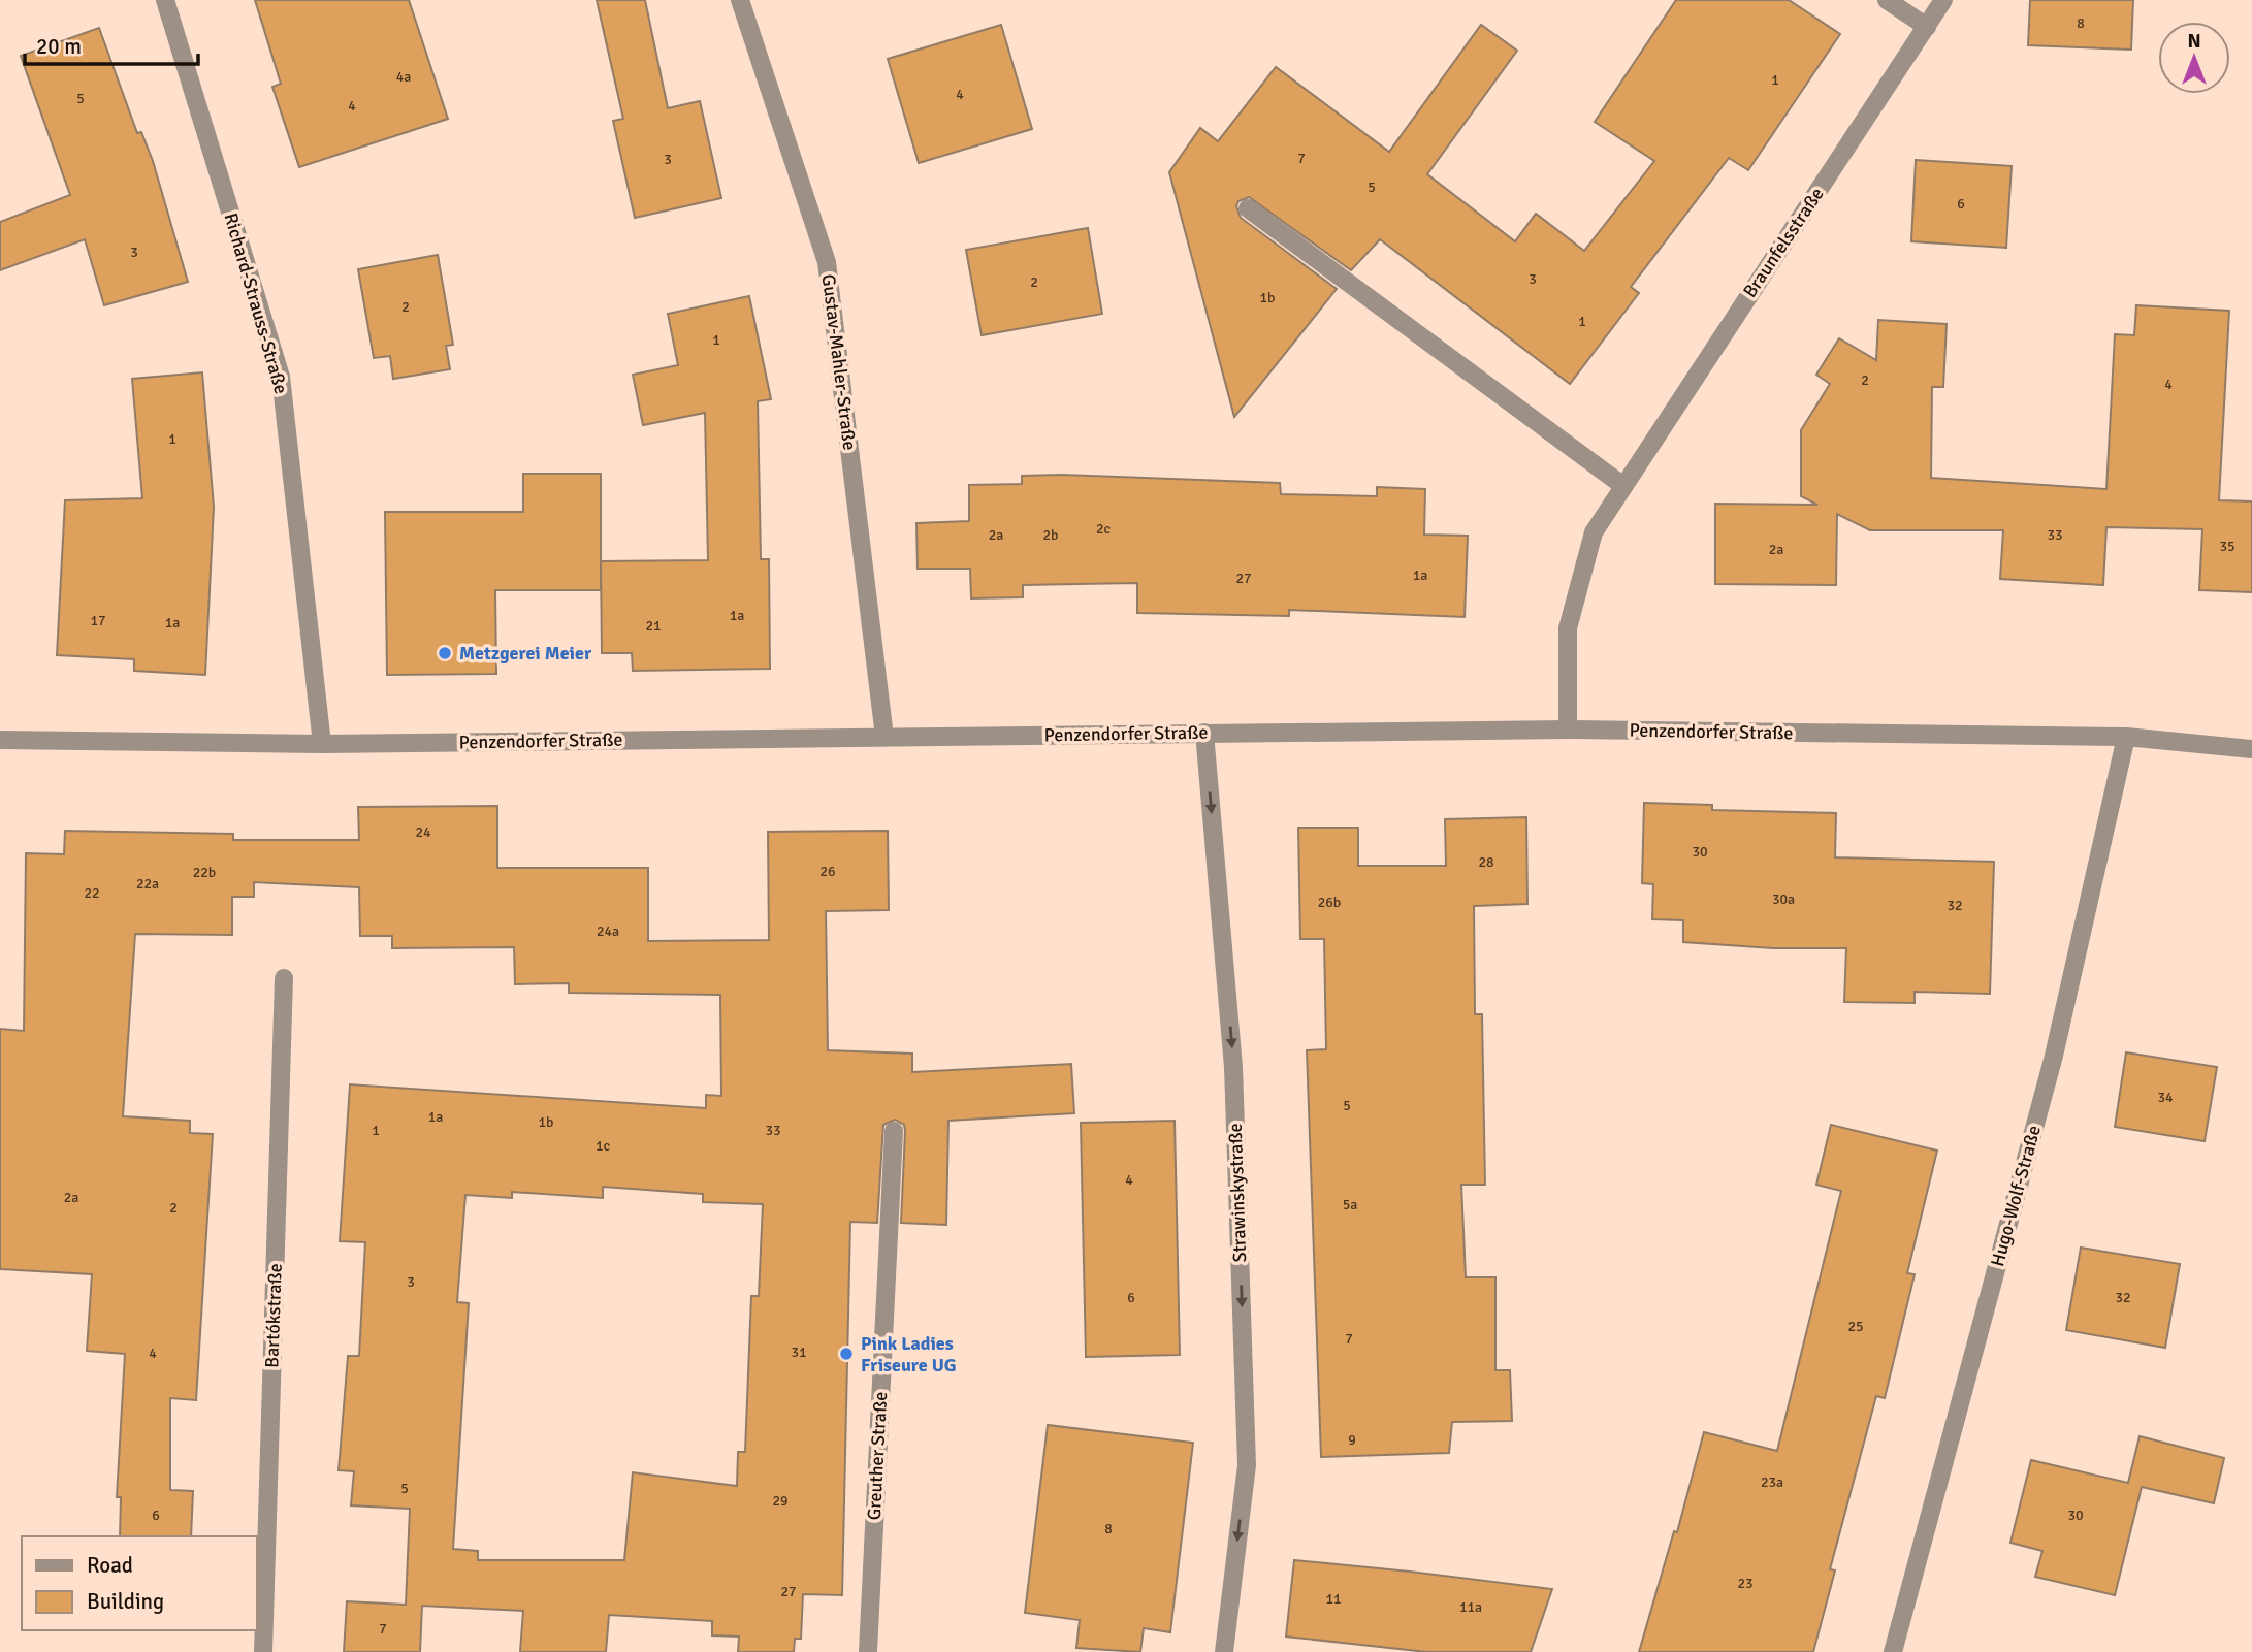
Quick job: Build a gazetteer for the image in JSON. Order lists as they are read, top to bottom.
{
  "streets": {
    "street": [
      "Braunfelsstraße",
      "Richard-Strauss-Straße",
      "Gustav-Mahler-Straße",
      "Penzendorfer Straße",
      "Strawinskystraße",
      "Hugo-Wolf-Straße",
      "Bartókstraße",
      "Greuther Straße"
    ]
  },
  "crossings": [
    ["Braunfelsstraße", "Penzendorfer Straße"],
    ["Richard-Strauss-Straße", "Penzendorfer Straße"],
    ["Gustav-Mahler-Straße", "Penzendorfer Straße"],
    ["Penzendorfer Straße", "Strawinskystraße"],
    ["Penzendorfer Straße", "Hugo-Wolf-Straße"]
  ],
  "one_way": ["Strawinskystraße"],
  "places": ["Metzgerei Meier", "Pink Ladies Friseure UG"],
  "house_numbers": [
    "8",
    "4a",
    "1",
    "4",
    "5",
    "4",
    "7",
    "3",
    "5",
    "6",
    "3",
    "3",
    "2",
    "1b",
    "2",
    "1",
    "1",
    "2",
    "4",
    "1",
    "2c",
    "2a",
    "2b",
    "33",
    "35",
    "2a",
    "1a",
    "27",
    "1a",
    "17",
    "1a",
    "21",
    "24",
    "30",
    "28",
    "26",
    "22b",
    "22a",
    "22",
    "30a",
    "26b",
    "32",
    "24a",
    "34",
    "5",
    "1a",
    "1b",
    "1",
    "33",
    "1c",
    "4",
    "2a",
    "5a",
    "2",
    "3",
    "6",
    "32",
    "25",
    "7",
    "31",
    "4",
    "9",
    "23a",
    "5",
    "29",
    "6",
    "30",
    "8",
    "23",
    "27",
    "11",
    "11a",
    "7"
  ],
  "legend": ["Road", "Building"],
  "scale_bar": "20 m",
  "north": "top"
}
